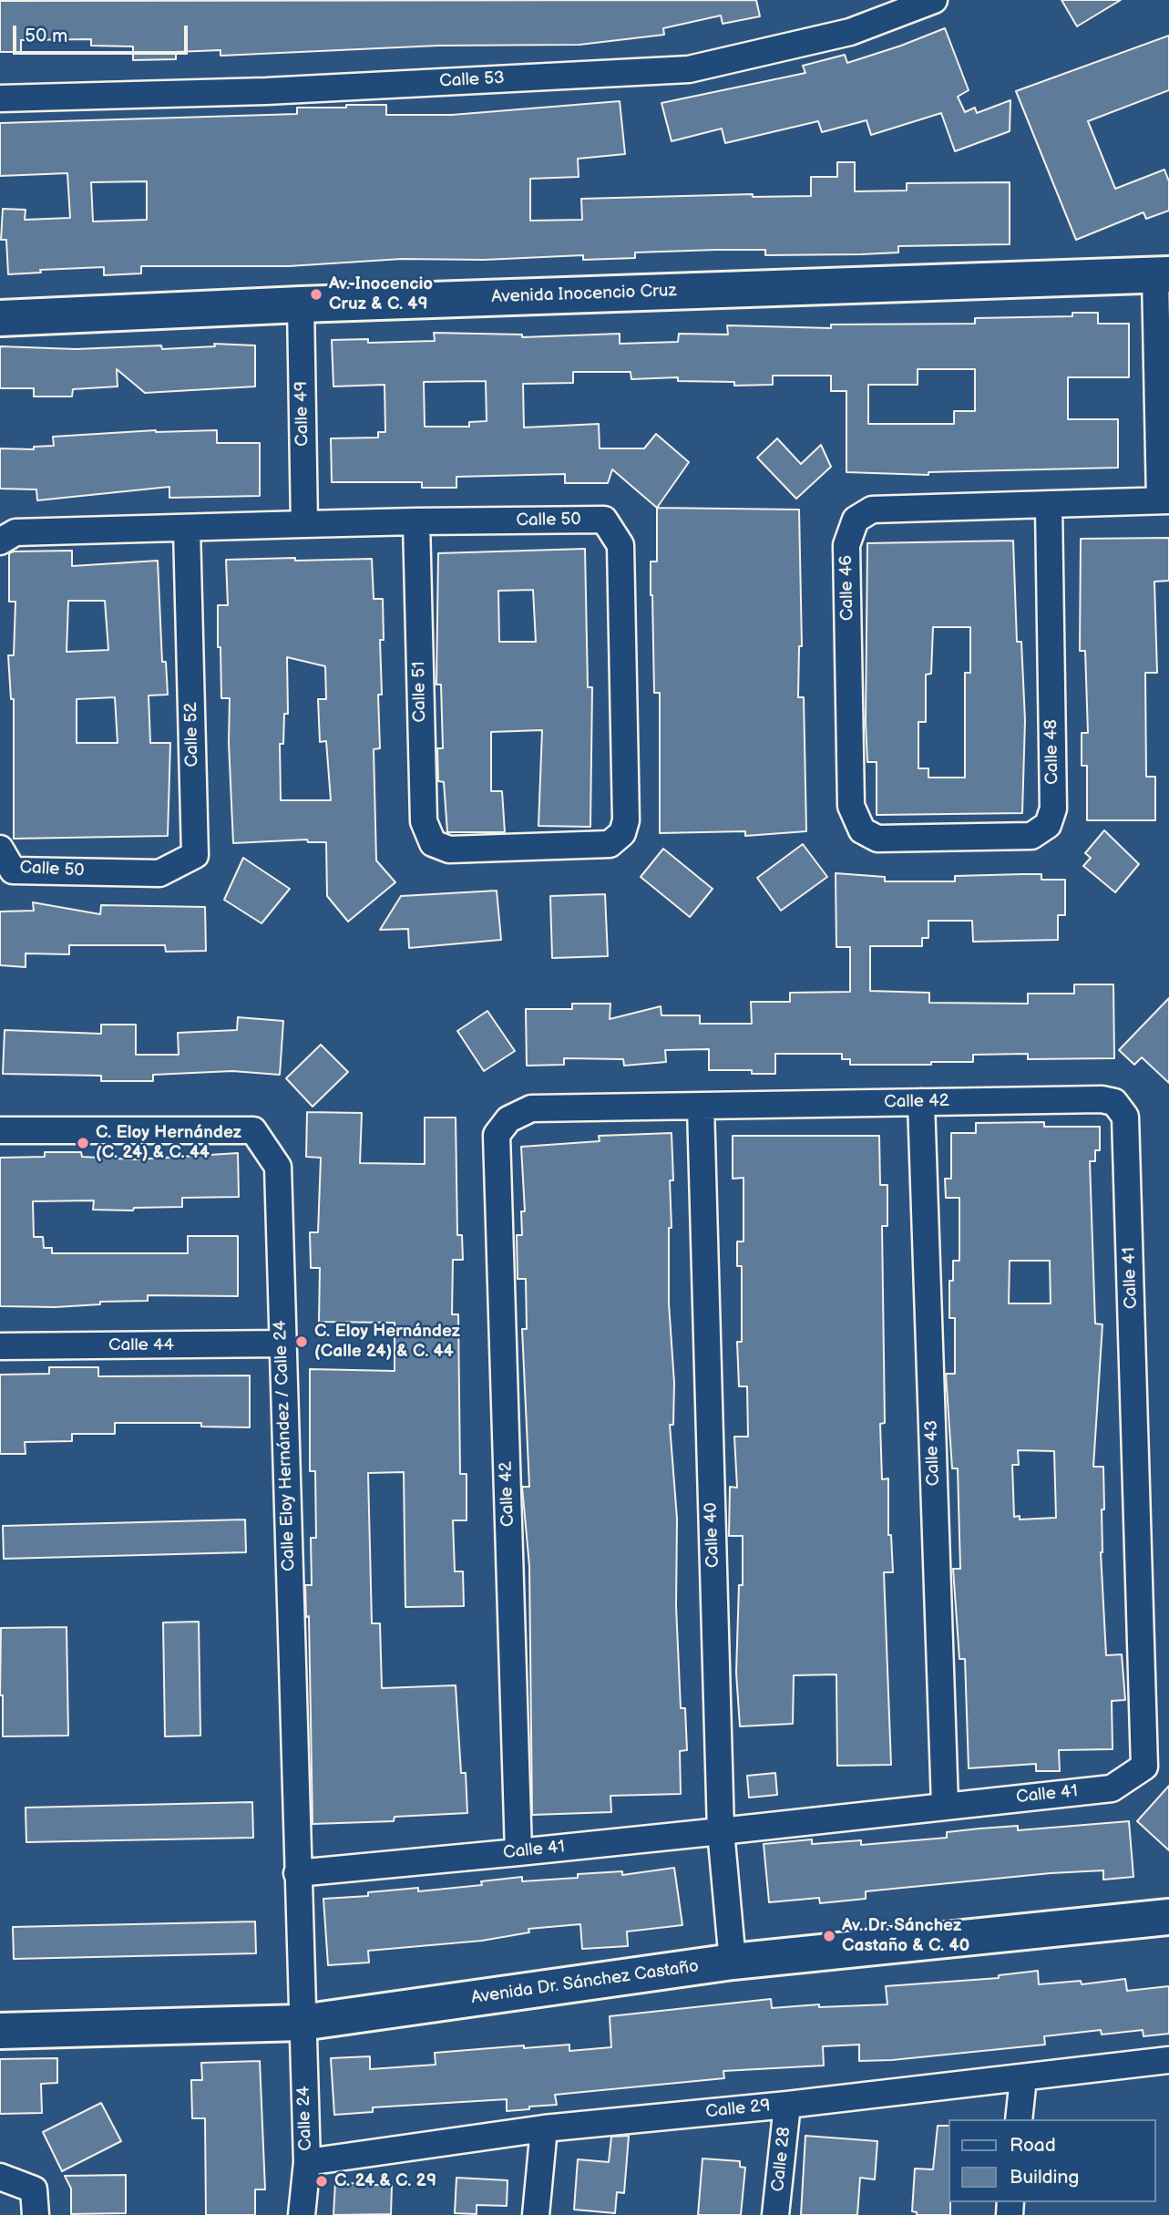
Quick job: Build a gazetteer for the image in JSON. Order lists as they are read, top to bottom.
{
  "streets": {
    "street": [
      "Calle 53",
      "Avenida Inocencio Cruz",
      "Calle 49",
      "Calle 50",
      "Calle 46",
      "Calle 51",
      "Calle 52",
      "Calle 48",
      "Calle 42",
      "Calle 41",
      "Calle 44",
      "Calle Eloy Hernández / Calle 24",
      "Calle 43",
      "Calle 40",
      "Avenida Dr. Sánchez Castaño",
      "Calle 29",
      "Calle 24",
      "Calle 28"
    ]
  },
  "crossings": [
    ["Avenida Inocencio Cruz", "Calle 49"],
    ["Avenida Inocencio Cruz", "Calle 46"],
    ["Calle 49", "Calle 50"],
    ["Calle 50", "Calle 51"],
    ["Calle 50", "Calle 52"],
    ["Calle 46", "Calle 48"],
    ["Calle 42", "Calle 41"],
    ["Calle 42", "Calle 43"],
    ["Calle 42", "Calle 40"],
    ["Calle 41", "Calle Eloy Hernández / Calle 24"],
    ["Calle 41", "Calle 43"],
    ["Calle 41", "Calle 40"],
    ["Calle 44", "Calle Eloy Hernández / Calle 24"],
    ["Calle Eloy Hernández / Calle 24", "Avenida Dr. Sánchez Castaño"],
    ["Calle Eloy Hernández / Calle 24", "Calle 24"],
    ["Calle 40", "Avenida Dr. Sánchez Castaño"],
    ["Avenida Dr. Sánchez Castaño", "Calle 24"],
    ["Calle 29", "Calle 24"],
    ["Calle 29", "Calle 28"]
  ],
  "places": [
    "Av. Inocencio Cruz & C. 49",
    "C. Eloy Hernández (C. 24) & C. 44",
    "C. Eloy Hernández (Calle 24) & C. 44",
    "Av. Dr. Sánchez Castaño & C. 40",
    "C. 24 & C. 29"
  ],
  "legend": ["Road", "Building"],
  "scale_bar": "50 m"
}
